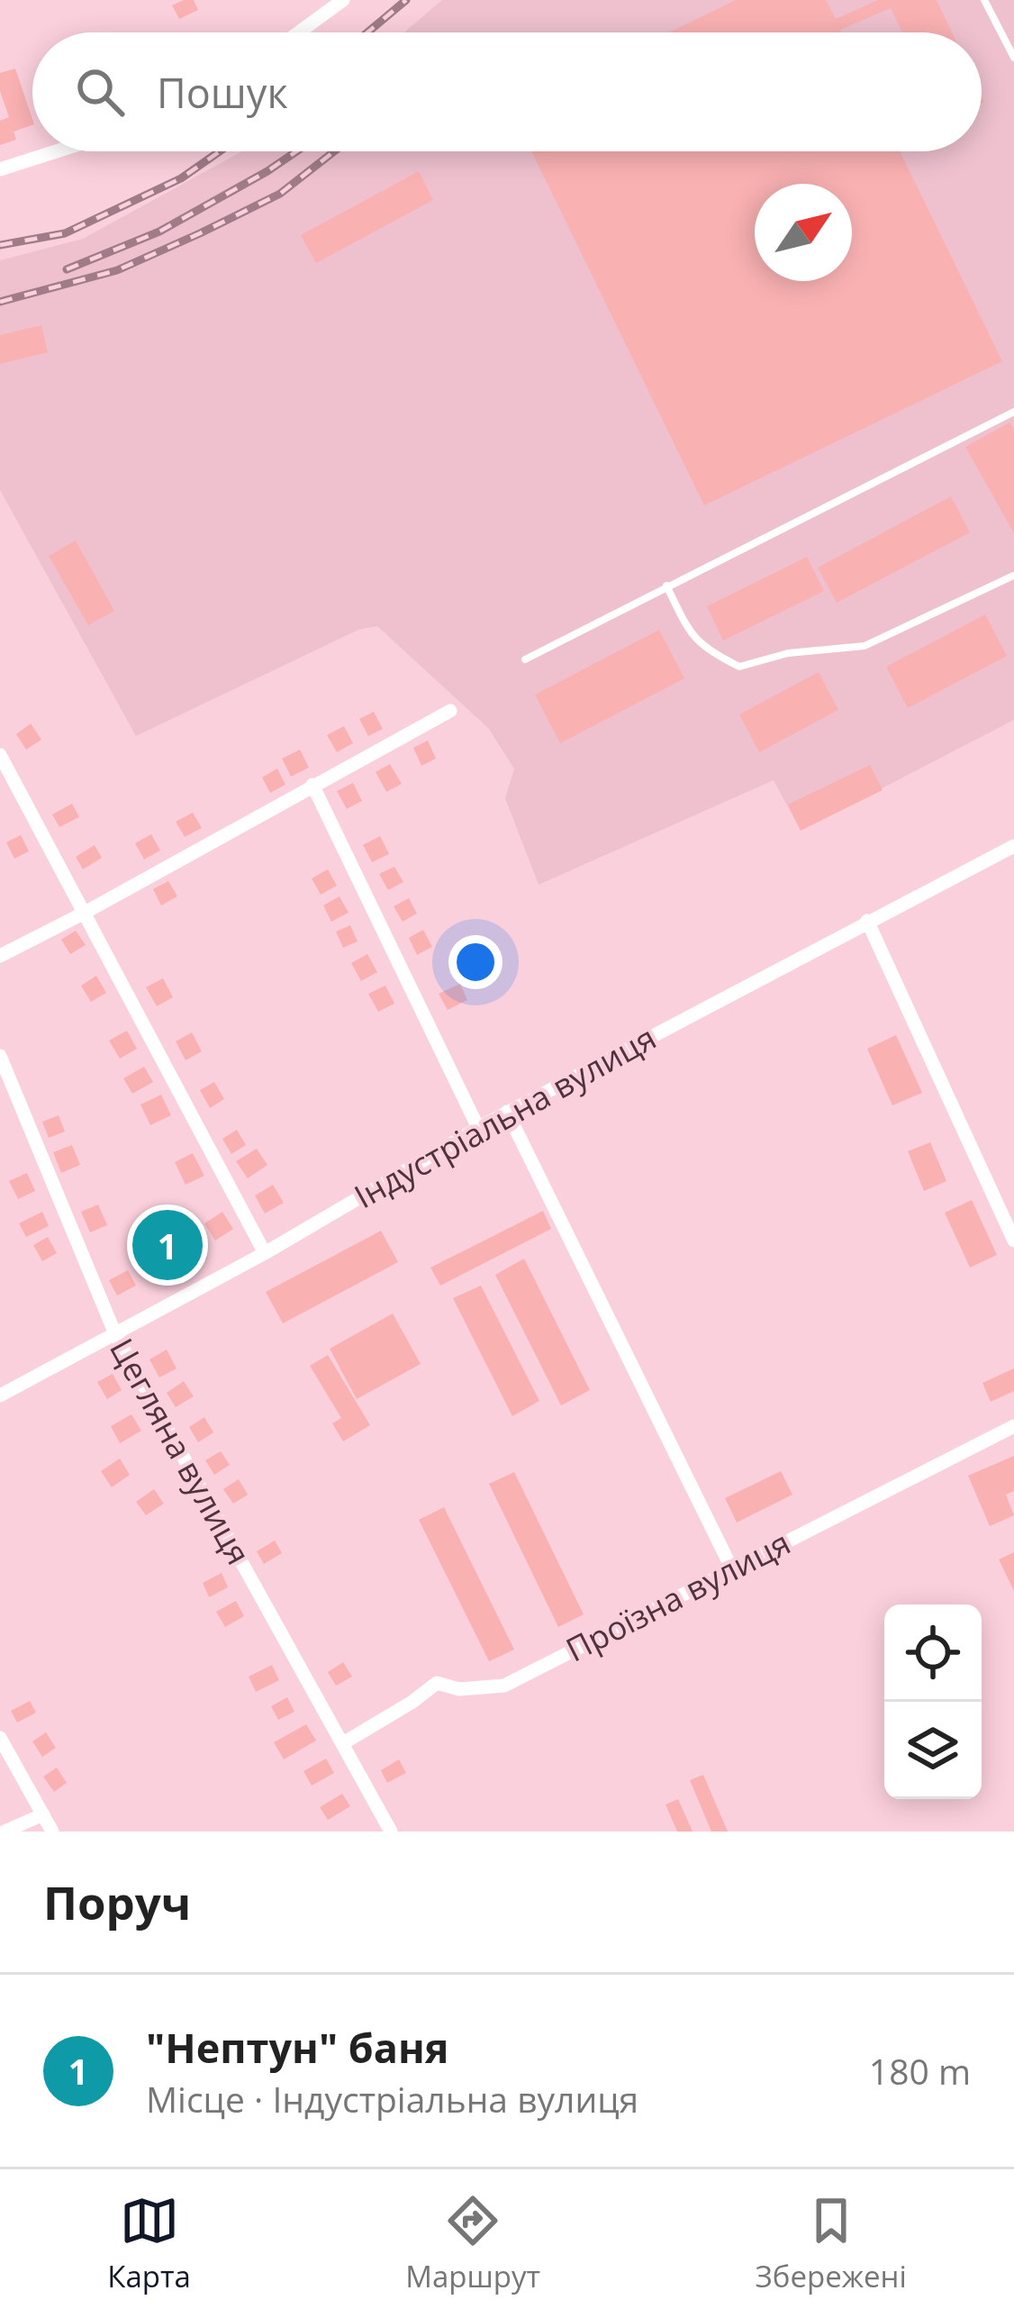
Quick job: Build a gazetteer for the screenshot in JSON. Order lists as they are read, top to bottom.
{
  "streets": {
    "street": ["Індустріальна вулиця", "Цегляна вулиця", "Проїзна вулиця"]
  },
  "crossings": [
    ["Індустріальна вулиця", "Цегляна вулиця"],
    ["Цегляна вулиця", "Проїзна вулиця"]
  ],
  "north": "top right",
  "page": {
    "search": "Пошук",
    "pins": "1",
    "heading": "Поруч",
    "list": [
      {
        "mark": "1",
        "name": "\"Нептун\" баня",
        "note": "Місце · Індустріальна вулиця",
        "value": "180 m"
      }
    ],
    "nav": ["Карта", "Маршрут", "Збережені"]
  }
}
